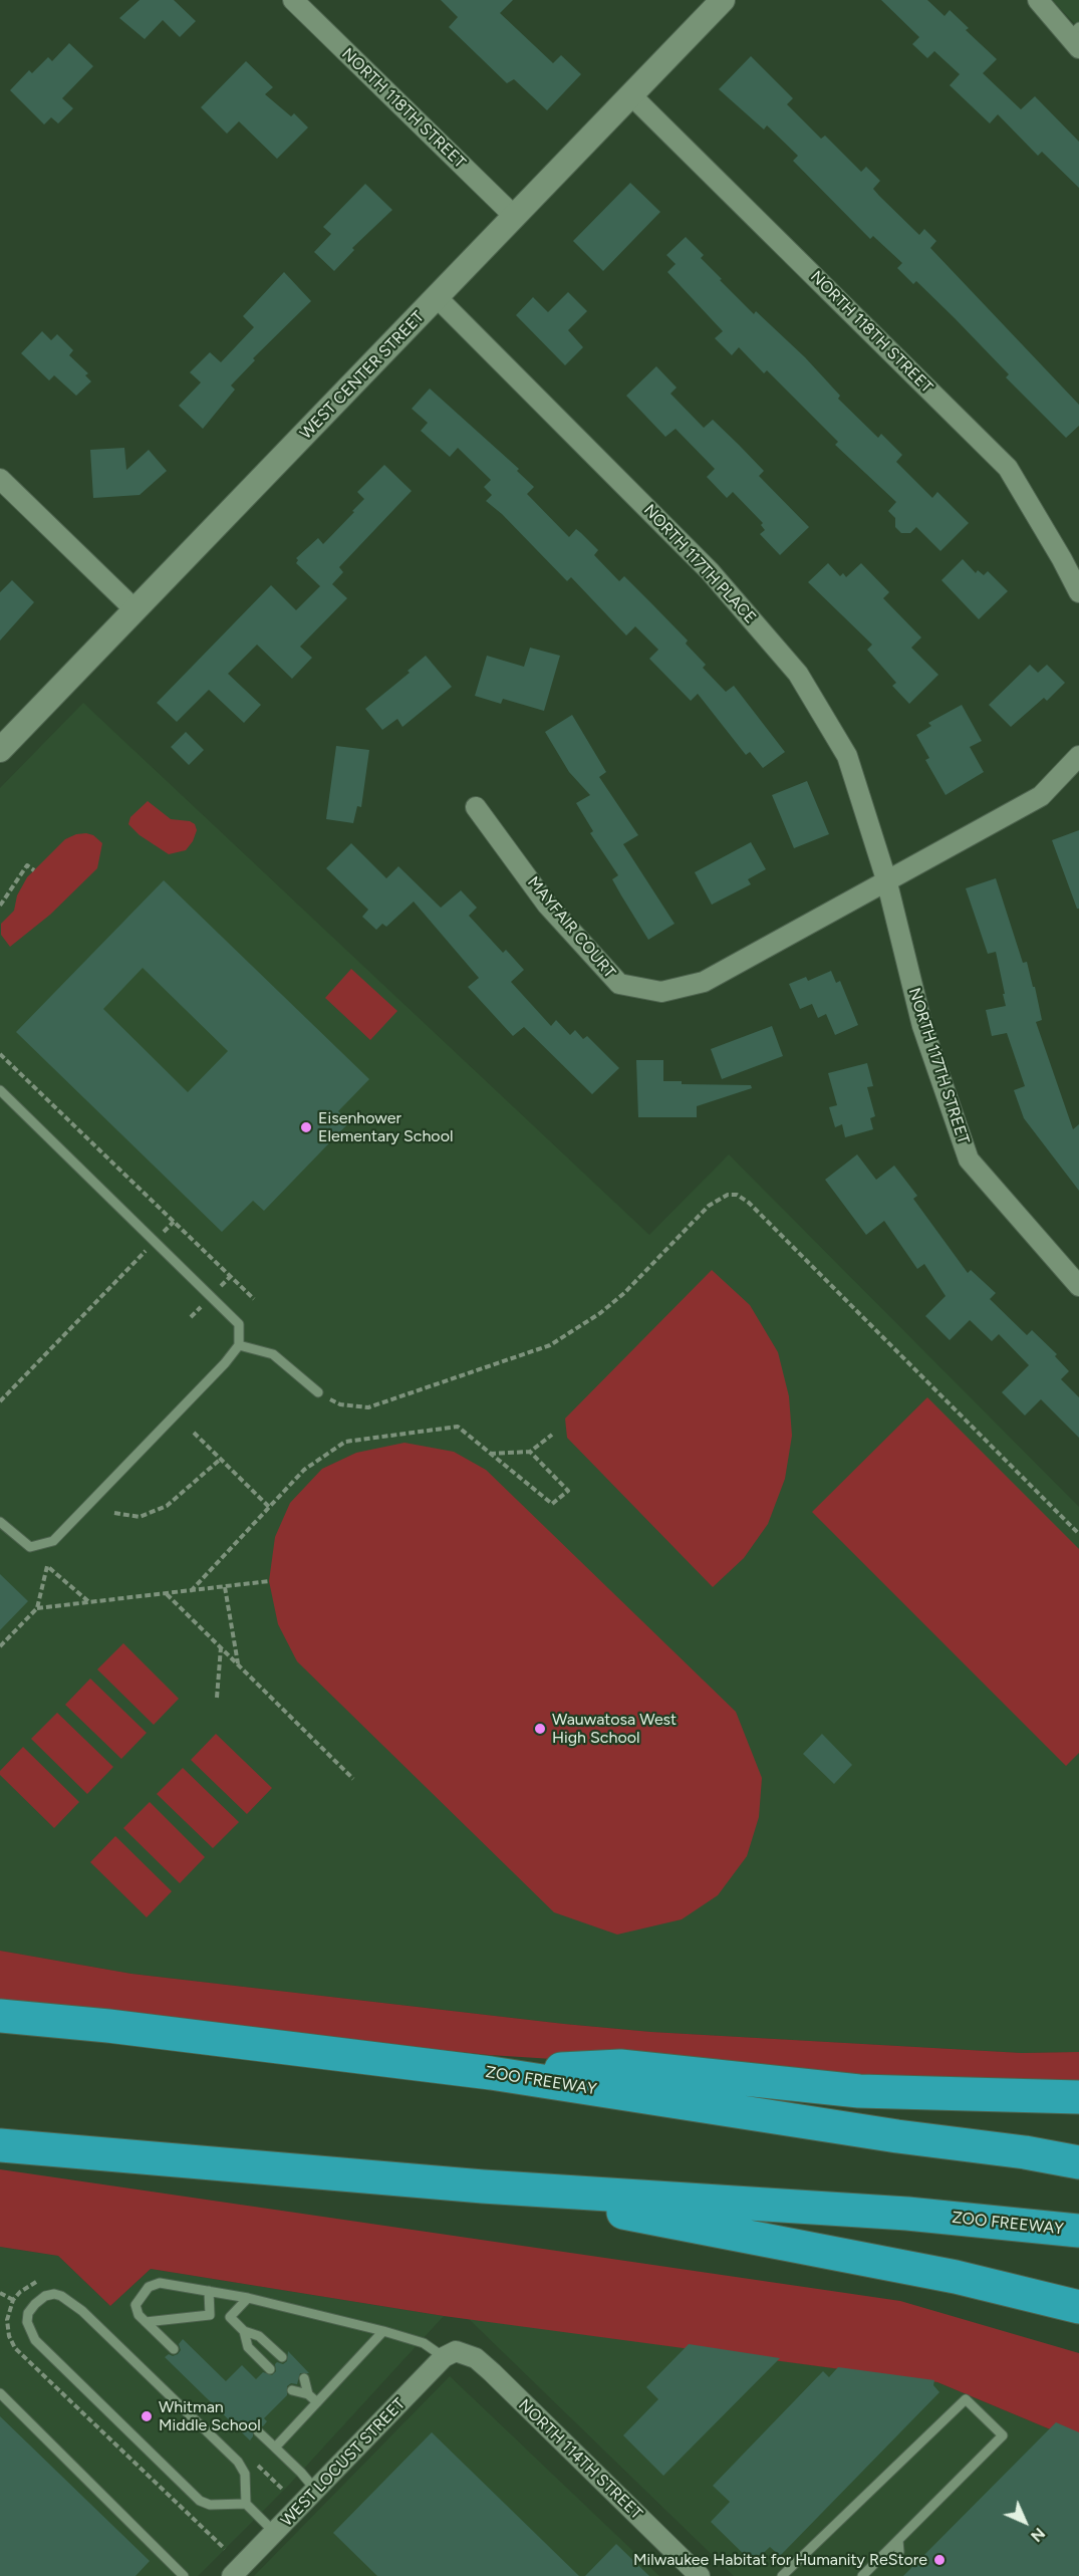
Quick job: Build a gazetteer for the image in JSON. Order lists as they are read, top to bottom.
{
  "streets": {
    "highway": ["ZOO FREEWAY"],
    "street": [
      "NORTH 118TH STREET",
      "WEST CENTER STREET",
      "NORTH 117TH PLACE",
      "MAYFAIR COURT",
      "NORTH 117TH STREET",
      "NORTH 114TH STREET",
      "WEST LOCUST STREET"
    ]
  },
  "crossings": [
    ["NORTH 118TH STREET", "WEST CENTER STREET"],
    ["WEST CENTER STREET", "NORTH 117TH PLACE"],
    ["NORTH 117TH PLACE", "MAYFAIR COURT"],
    ["NORTH 117TH PLACE", "NORTH 117TH STREET"],
    ["MAYFAIR COURT", "NORTH 117TH STREET"],
    ["NORTH 114TH STREET", "WEST LOCUST STREET"]
  ],
  "places": [
    "Eisenhower Elementary School",
    "Wauwatosa West High School",
    "Whitman Middle School",
    "Milwaukee Habitat for Humanity ReStore"
  ],
  "north": "bottom right"
}
